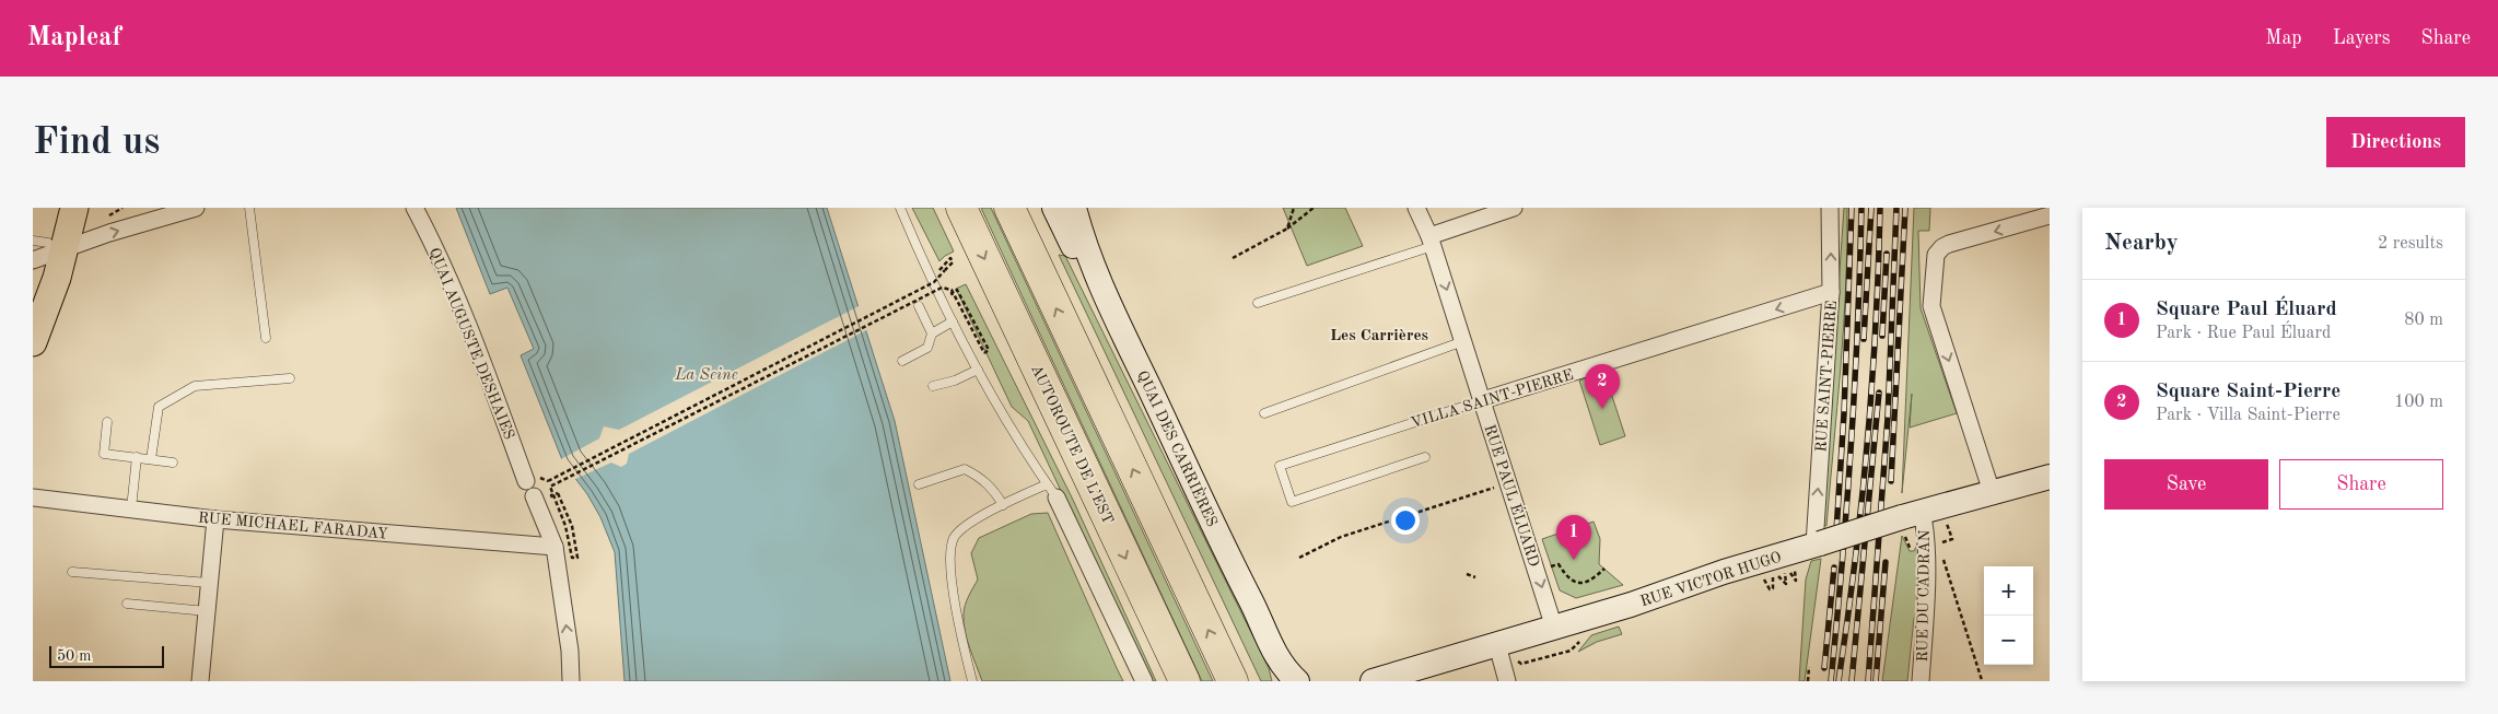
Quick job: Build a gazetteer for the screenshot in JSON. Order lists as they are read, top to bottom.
{
  "streets": {
    "highway": ["AUTOROUTE DE L’EST"],
    "main road": ["QUAI DES CARRIÈRES", "RUE VICTOR HUGO"],
    "street": [
      "QUAI AUGUSTE DESHAIES",
      "RUE SAINT-PIERRE",
      "VILLA SAINT-PIERRE",
      "RUE PAUL ÉLUARD",
      "RUE MICHAEL FARADAY",
      "RUE DU CADRAN"
    ]
  },
  "crossings": [
    ["RUE SAINT-PIERRE", "VILLA SAINT-PIERRE"],
    ["RUE SAINT-PIERRE", "RUE VICTOR HUGO"],
    ["VILLA SAINT-PIERRE", "RUE PAUL ÉLUARD"],
    ["RUE PAUL ÉLUARD", "RUE VICTOR HUGO"],
    ["RUE VICTOR HUGO", "RUE DU CADRAN"]
  ],
  "one_way": ["RUE SAINT-PIERRE", "VILLA SAINT-PIERRE", "RUE PAUL ÉLUARD"],
  "districts": ["Les Carrières"],
  "water": ["La Seine"],
  "scale_bar": "50 m",
  "page": {
    "header": "Mapleaf",
    "nav": ["Map", "Layers", "Share"],
    "buttons": [
      "Directions",
      ["Save", "Share"]
    ],
    "title": "Find us",
    "heading": ["Nearby", "2 results"],
    "list": [
      {
        "mark": "1",
        "name": "Square Paul Éluard",
        "note": "Park · Rue Paul Éluard",
        "value": "80 m"
      },
      {
        "mark": "2",
        "name": "Square Saint-Pierre",
        "note": "Park · Villa Saint-Pierre",
        "value": "100 m"
      }
    ],
    "pins": ["2", "1"],
    "map_buttons": ["+", "−"],
    "scale": "50 m"
  }
}
